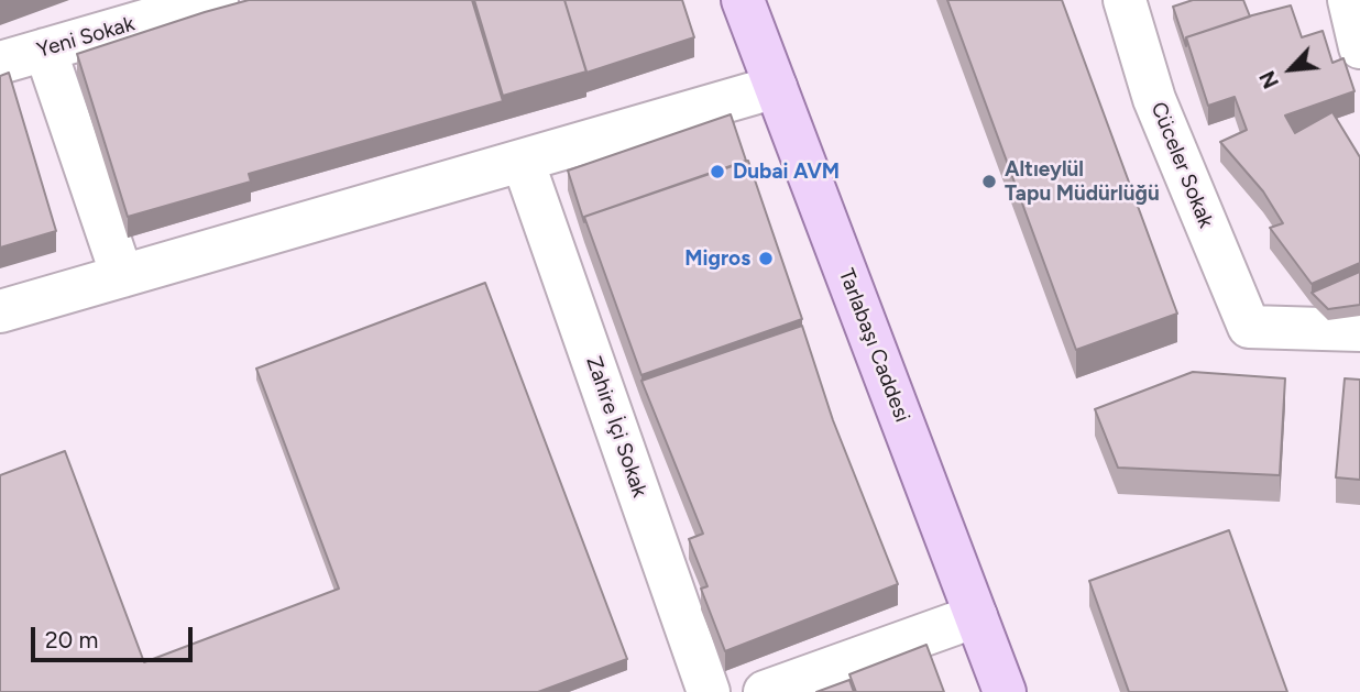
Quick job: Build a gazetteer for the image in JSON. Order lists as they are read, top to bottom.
{
  "streets": {
    "main road": ["Tarlabaşı Caddesi"],
    "street": ["Yeni Sokak", "Cüceler Sokak", "Zahire İçi Sokak"]
  },
  "places": ["Dubai AVM", "Altıeylül Tapu Müdürlüğü", "Migros"],
  "scale_bar": "20 m",
  "north": "bottom left"
}
